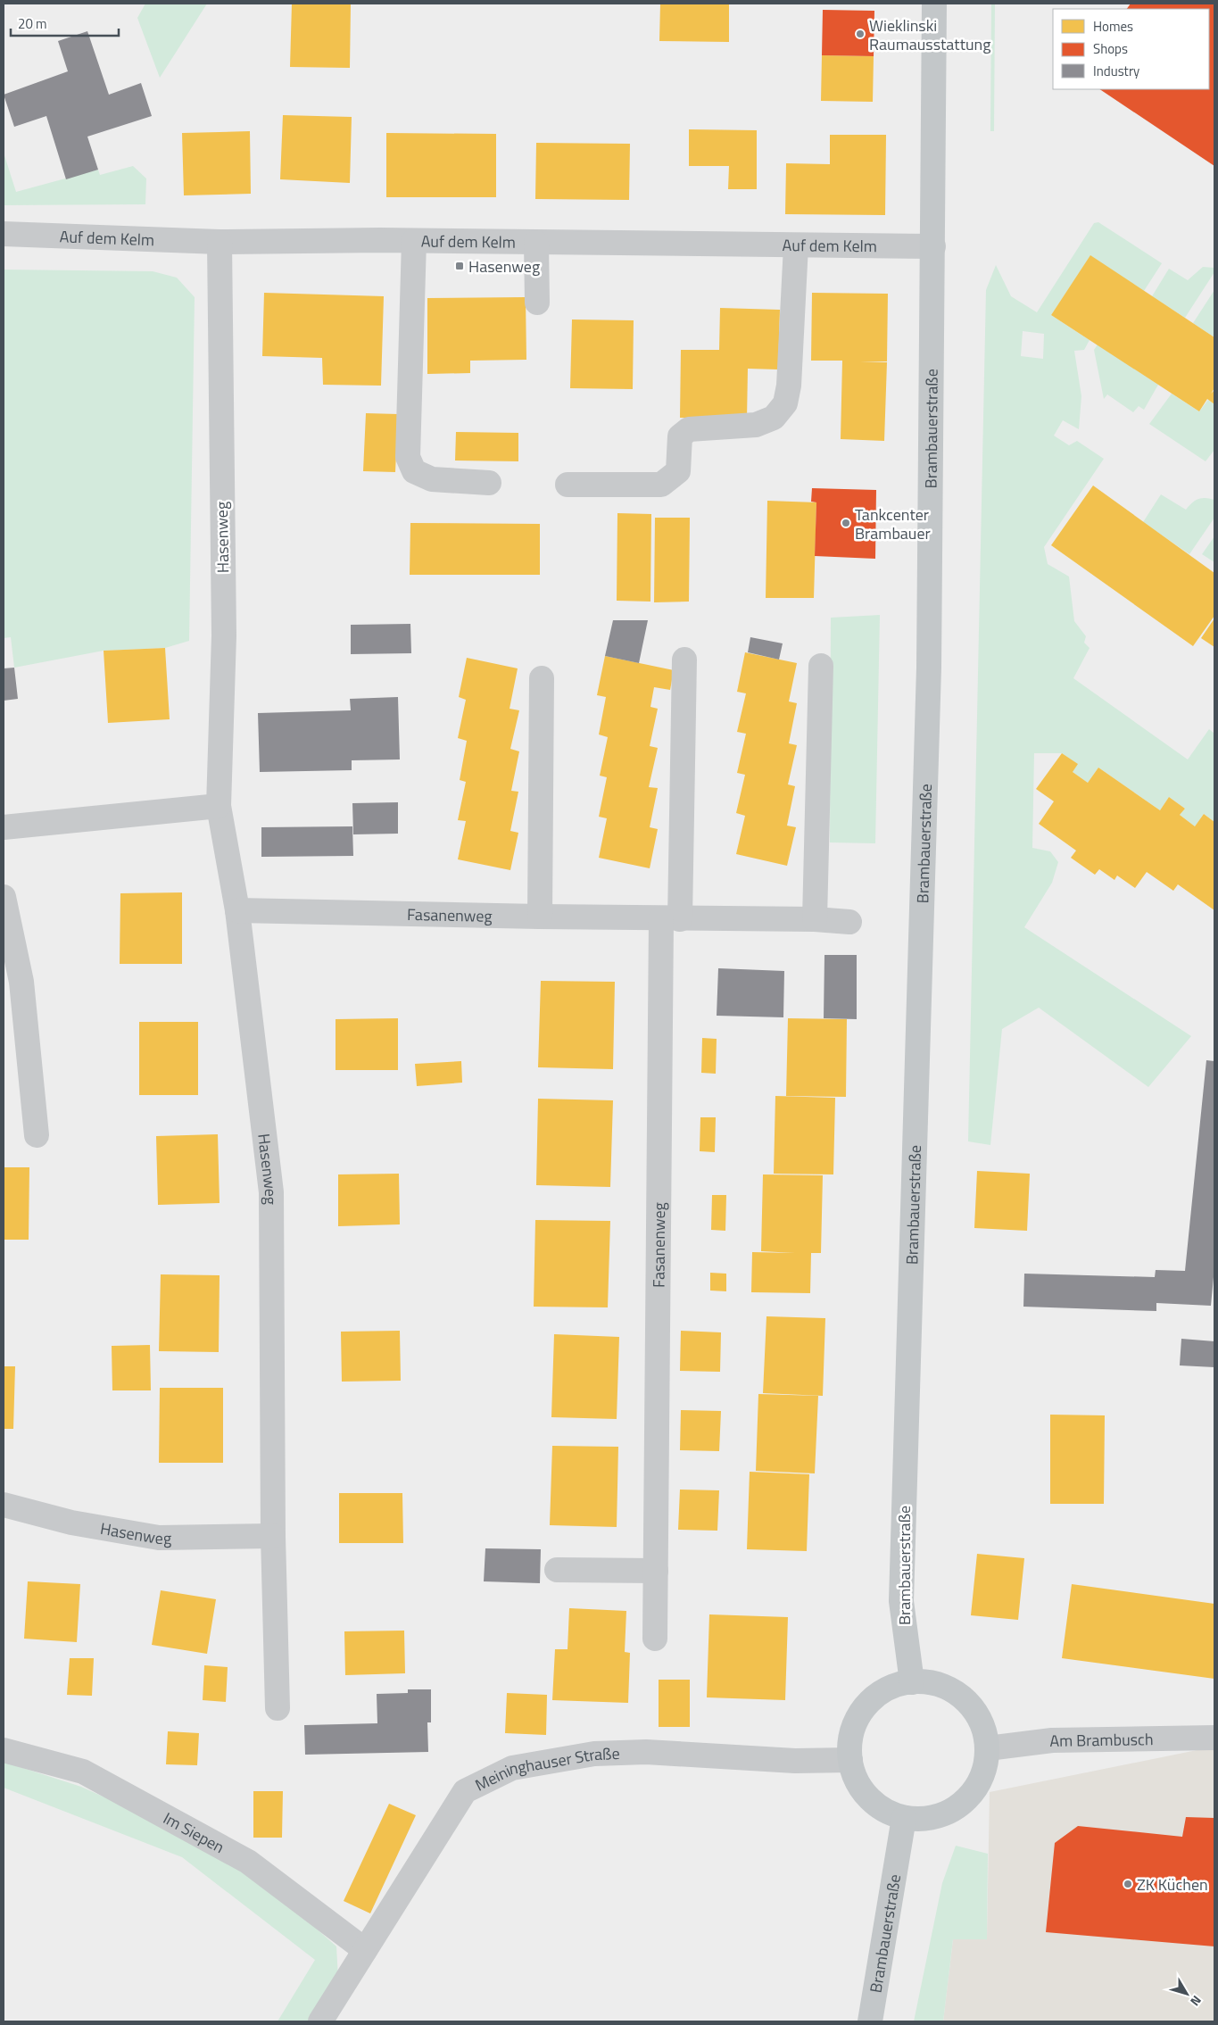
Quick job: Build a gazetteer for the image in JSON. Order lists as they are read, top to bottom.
{
  "streets": {
    "main road": ["Brambauerstraße"],
    "street": [
      "Auf dem Kelm",
      "Hasenweg",
      "Fasanenweg",
      "Am Brambusch",
      "Meininghauser Straße",
      "Im Siepen"
    ]
  },
  "crossings": [
    ["Auf dem Kelm", "Brambauerstraße"],
    ["Auf dem Kelm", "Hasenweg"],
    ["Brambauerstraße", "Am Brambusch"],
    ["Brambauerstraße", "Meininghauser Straße"],
    ["Hasenweg", "Fasanenweg"],
    ["Am Brambusch", "Meininghauser Straße"],
    ["Meininghauser Straße", "Im Siepen"]
  ],
  "places": {
    "other": ["Wieklinski Raumausstattung", "Tankcenter Brambauer", "ZK Küchen"],
    "transit": ["Hasenweg"]
  },
  "legend": ["Homes", "Shops", "Industry"],
  "scale_bar": "20 m",
  "north": "bottom right"
}
